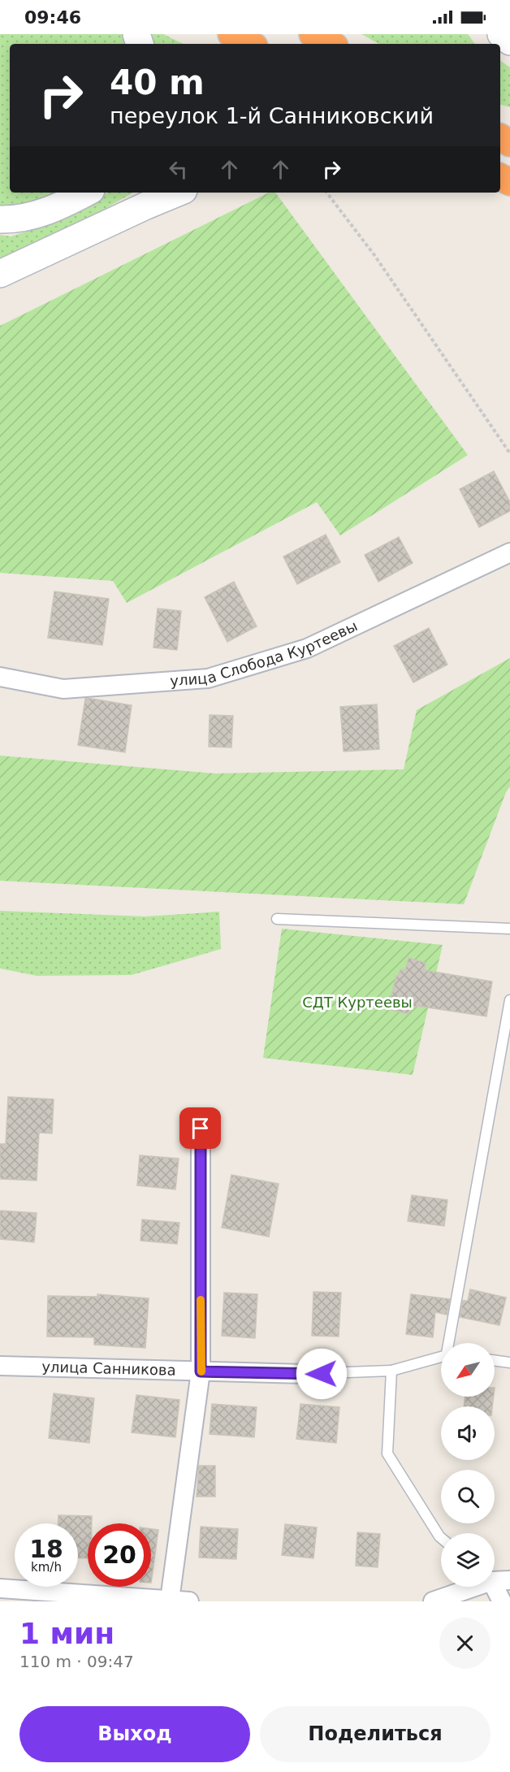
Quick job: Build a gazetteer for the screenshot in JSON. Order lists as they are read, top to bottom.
{
  "streets": {
    "street": ["улица Слобода Куртеевы", "улица Санникова"]
  },
  "parks": ["СДТ Куртеевы"],
  "north": "bottom left",
  "page": {
    "status": "09:46",
    "turn": ["40 m", "переулок 1-й Санниковский"],
    "speed": "18 km/h",
    "limit": "20",
    "heading": ["1 мин", "110 m · 09:47"],
    "buttons": ["Выход", "Поделиться"]
  }
}
